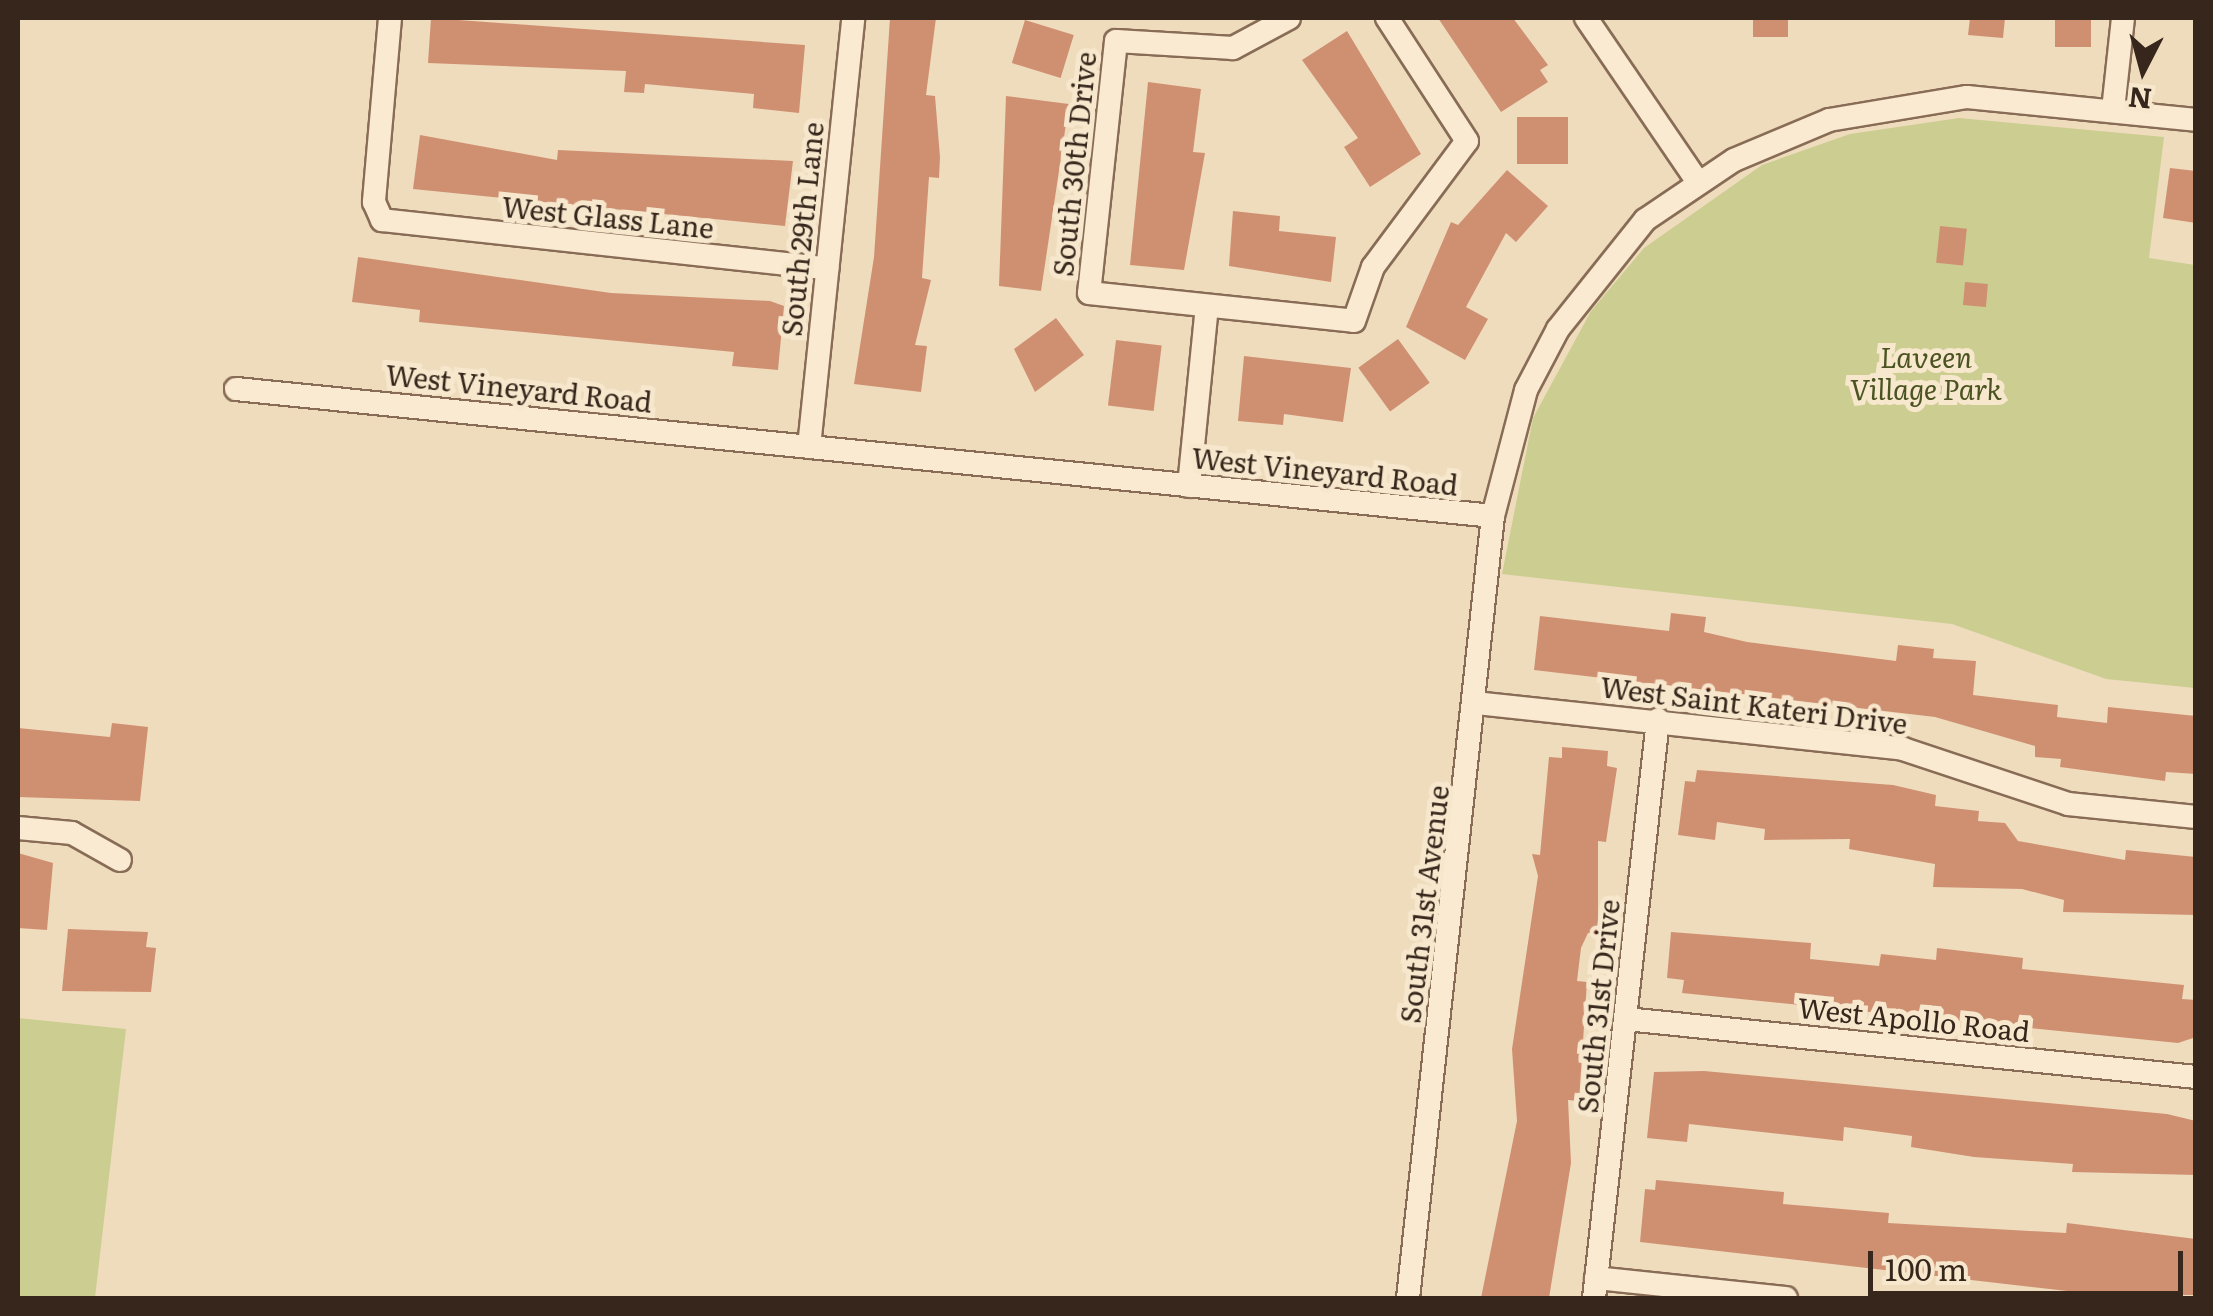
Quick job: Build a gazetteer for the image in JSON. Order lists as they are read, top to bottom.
{
  "streets": {
    "street": [
      "South 30th Drive",
      "West Glass Lane",
      "South 29th Lane",
      "West Vineyard Road",
      "West Saint Kateri Drive",
      "South 31st Avenue",
      "South 31st Drive",
      "West Apollo Road"
    ]
  },
  "crossings": [
    ["West Glass Lane", "South 29th Lane"],
    ["South 29th Lane", "West Vineyard Road"],
    ["West Vineyard Road", "South 31st Avenue"],
    ["West Saint Kateri Drive", "South 31st Avenue"],
    ["West Saint Kateri Drive", "South 31st Drive"],
    ["South 31st Drive", "West Apollo Road"]
  ],
  "parks": ["Laveen Village Park"],
  "scale_bar": "100 m",
  "north": "bottom"
}
